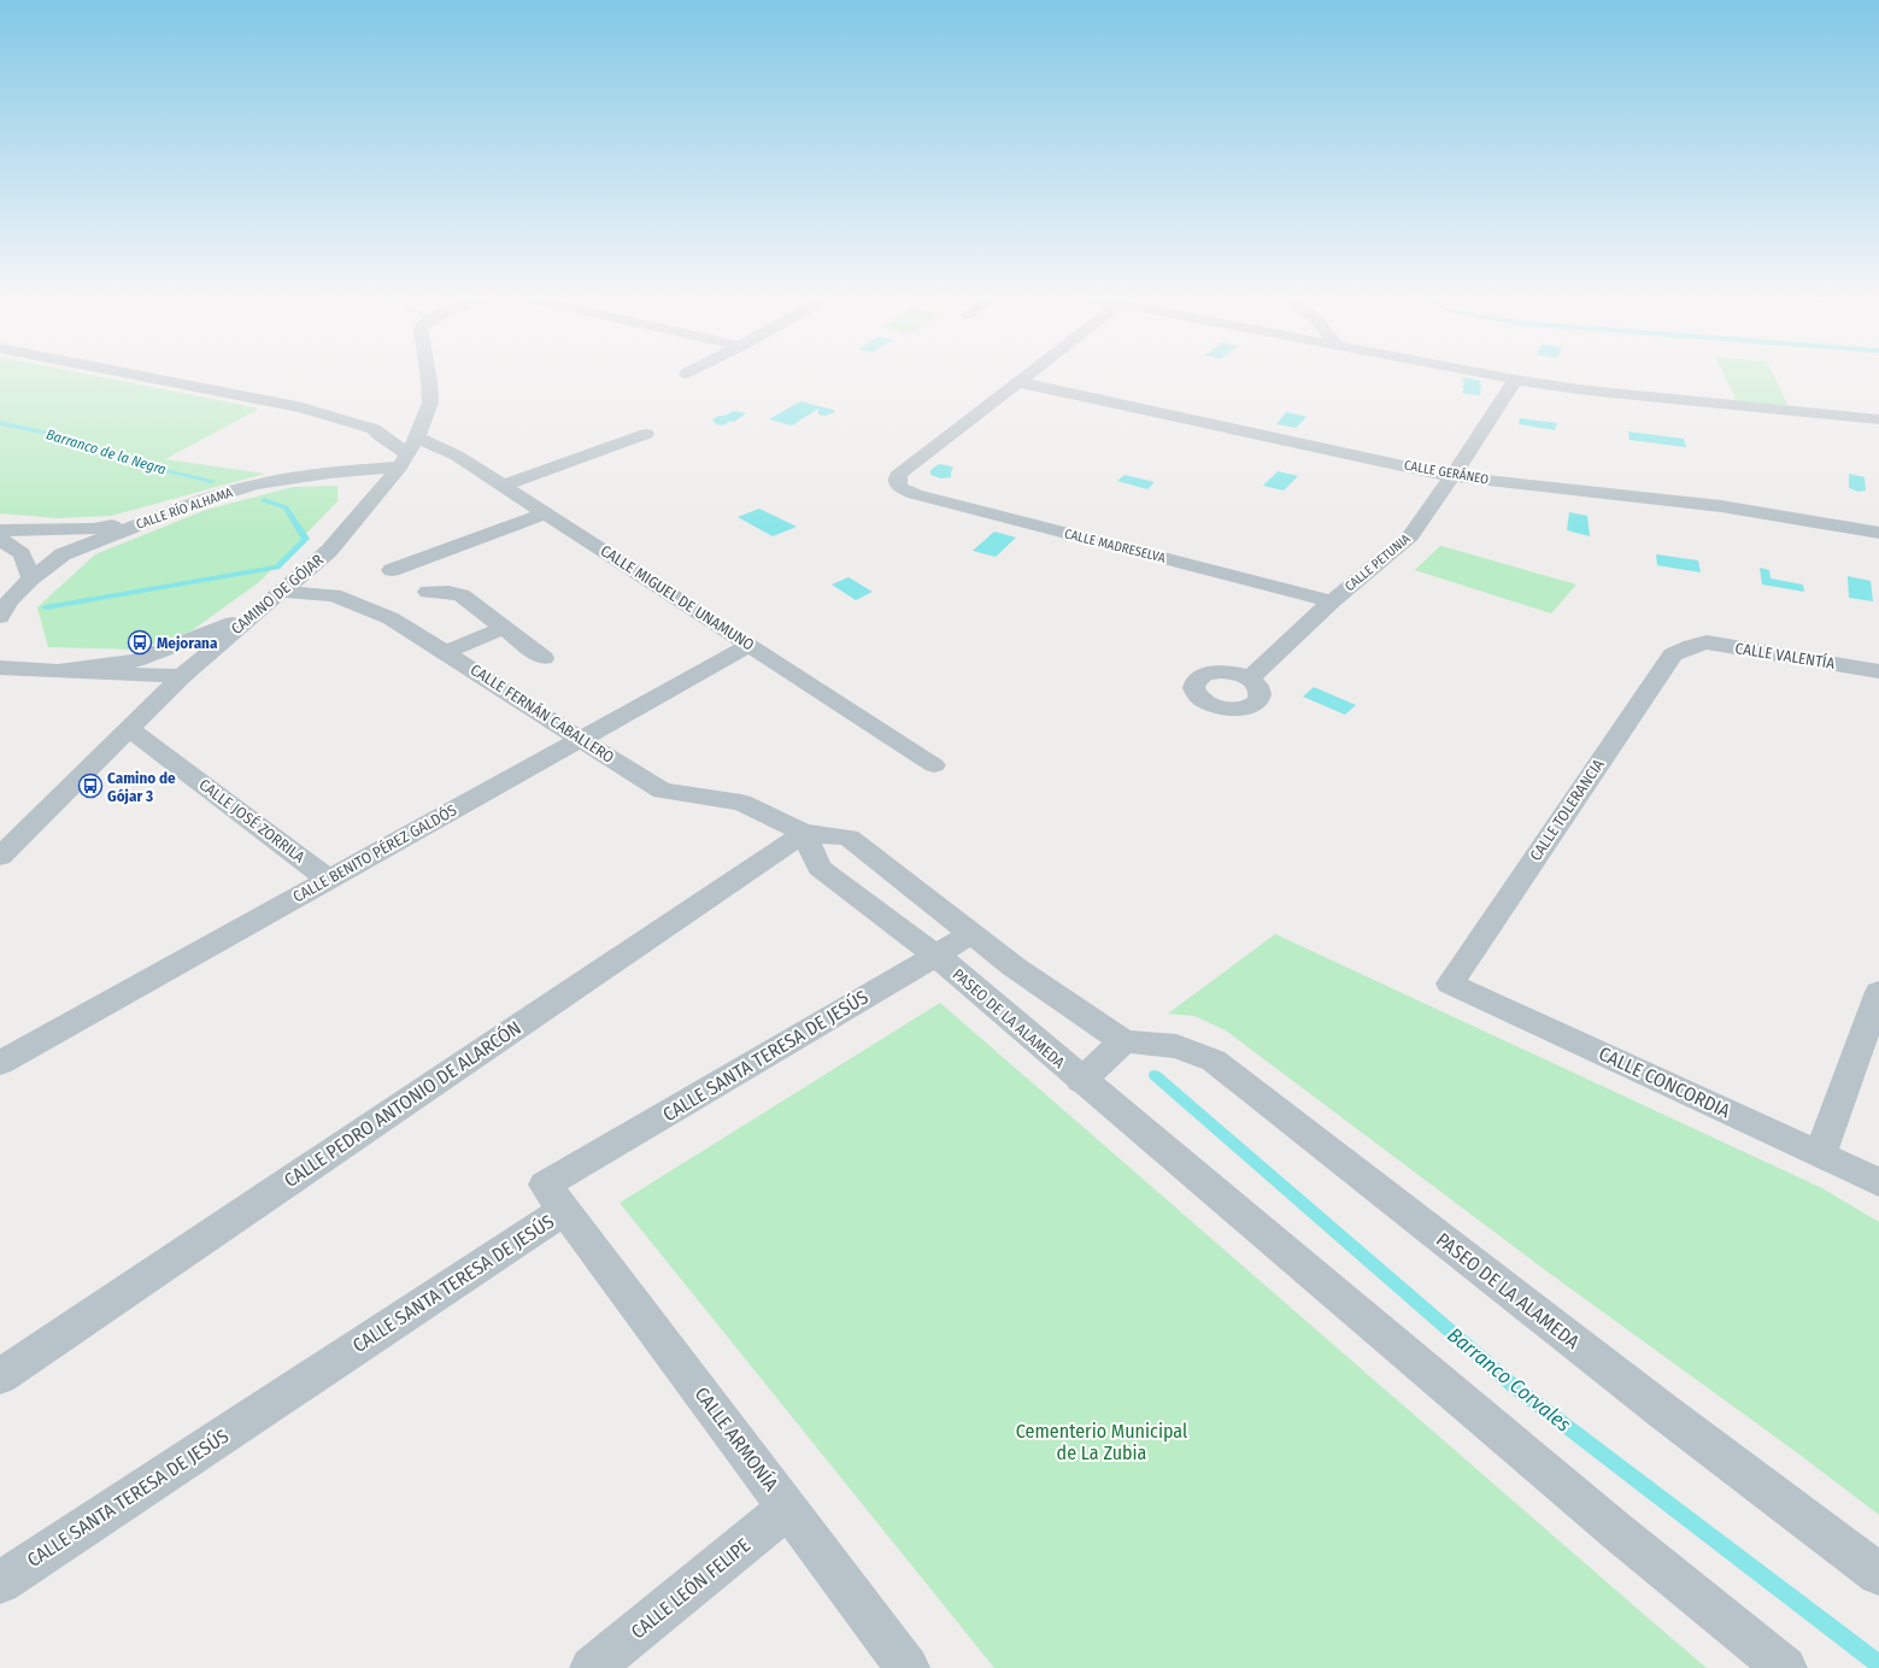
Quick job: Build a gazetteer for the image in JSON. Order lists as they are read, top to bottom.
{
  "streets": {
    "street": [
      "CALLE GERÁNEO",
      "CALLE RÍO ALHAMA",
      "CALLE MADRESELVA",
      "CALLE PETUNIA",
      "CAMINO DE GÓJAR",
      "CALLE MIGUEL DE UNAMUNO",
      "CALLE VALENTÍA",
      "CALLE FERNÁN CABALLERO",
      "CALLE TOLERANCIA",
      "CALLE JOSÉ ZORRILA",
      "CALLE BENITO PÉREZ GALDÓS",
      "PASEO DE LA ALAMEDA",
      "CALLE SANTA TERESA DE JESÚS",
      "CALLE CONCORDIA",
      "CALLE PEDRO ANTONIO DE ALARCÓN",
      "CALLE ARMONÍA",
      "CALLE LEÓN FELIPE"
    ]
  },
  "crossings": [
    ["CALLE GERÁNEO", "CALLE MADRESELVA"],
    ["CALLE GERÁNEO", "CALLE PETUNIA"],
    ["CALLE RÍO ALHAMA", "CAMINO DE GÓJAR"],
    ["CALLE RÍO ALHAMA", "CALLE MIGUEL DE UNAMUNO"],
    ["CALLE MADRESELVA", "CALLE PETUNIA"],
    ["CAMINO DE GÓJAR", "CALLE MIGUEL DE UNAMUNO"],
    ["CAMINO DE GÓJAR", "CALLE FERNÁN CABALLERO"],
    ["CAMINO DE GÓJAR", "CALLE JOSÉ ZORRILA"],
    ["CALLE MIGUEL DE UNAMUNO", "CALLE BENITO PÉREZ GALDÓS"],
    ["CALLE VALENTÍA", "CALLE TOLERANCIA"],
    ["CALLE FERNÁN CABALLERO", "CALLE BENITO PÉREZ GALDÓS"],
    ["CALLE FERNÁN CABALLERO", "PASEO DE LA ALAMEDA"],
    ["CALLE FERNÁN CABALLERO", "CALLE SANTA TERESA DE JESÚS"],
    ["CALLE FERNÁN CABALLERO", "CALLE PEDRO ANTONIO DE ALARCÓN"],
    ["CALLE TOLERANCIA", "CALLE CONCORDIA"],
    ["CALLE JOSÉ ZORRILA", "CALLE BENITO PÉREZ GALDÓS"],
    ["PASEO DE LA ALAMEDA", "CALLE SANTA TERESA DE JESÚS"],
    ["CALLE SANTA TERESA DE JESÚS", "CALLE ARMONÍA"],
    ["CALLE ARMONÍA", "CALLE LEÓN FELIPE"]
  ],
  "water": ["Barranco de la Negra", "Barranco Corvales"],
  "parks": ["Cementerio Municipal de La Zubia"],
  "places": {
    "bus stop": ["Mejorana", "Camino de Gójar 3"]
  }
}
